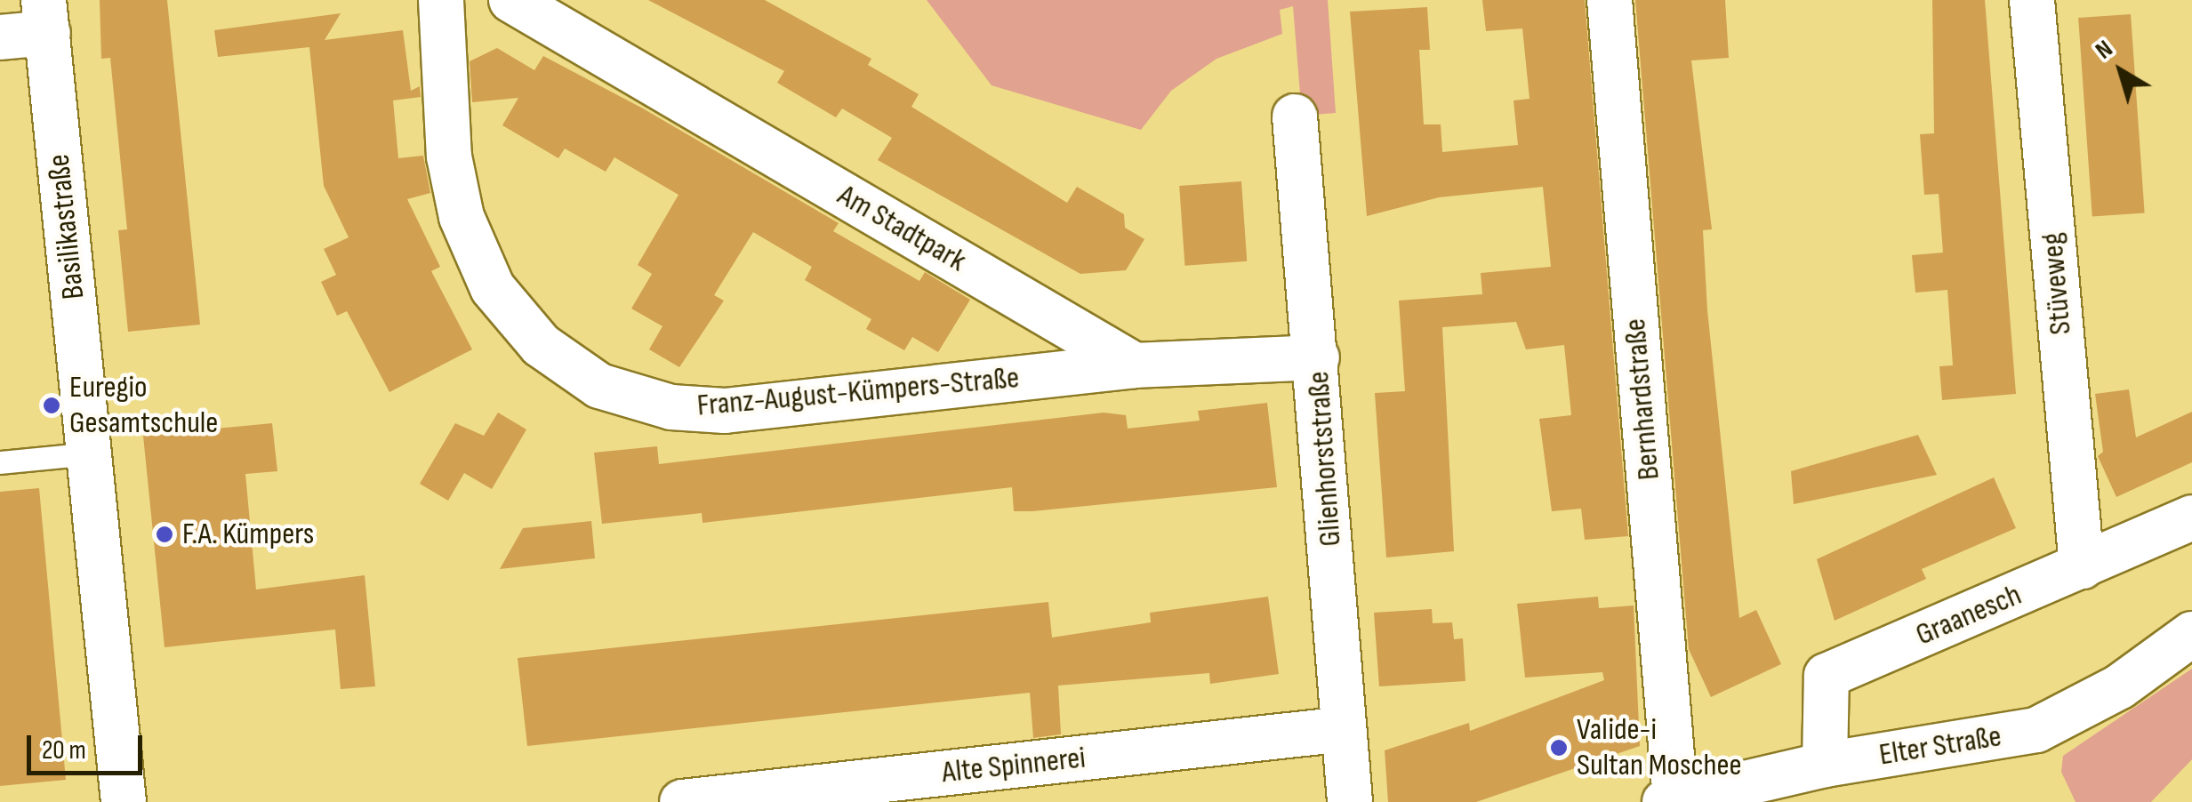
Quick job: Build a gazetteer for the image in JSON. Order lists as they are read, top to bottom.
{
  "streets": {
    "street": [
      "Basilikastraße",
      "Am Stadtpark",
      "Stüveweg",
      "Franz-August-Kümpers-Straße",
      "Bernhardstraße",
      "Glienhorststraße",
      "Graanesch",
      "Elter Straße",
      "Alte Spinnerei"
    ]
  },
  "crossings": [
    ["Am Stadtpark", "Franz-August-Kümpers-Straße"],
    ["Stüveweg", "Graanesch"],
    ["Bernhardstraße", "Elter Straße"],
    ["Glienhorststraße", "Alte Spinnerei"],
    ["Graanesch", "Elter Straße"]
  ],
  "places": ["Euregio Gesamtschule", "F.A. Kümpers", "Valide-i Sultan Moschee"],
  "scale_bar": "20 m",
  "north": "top left"
}
